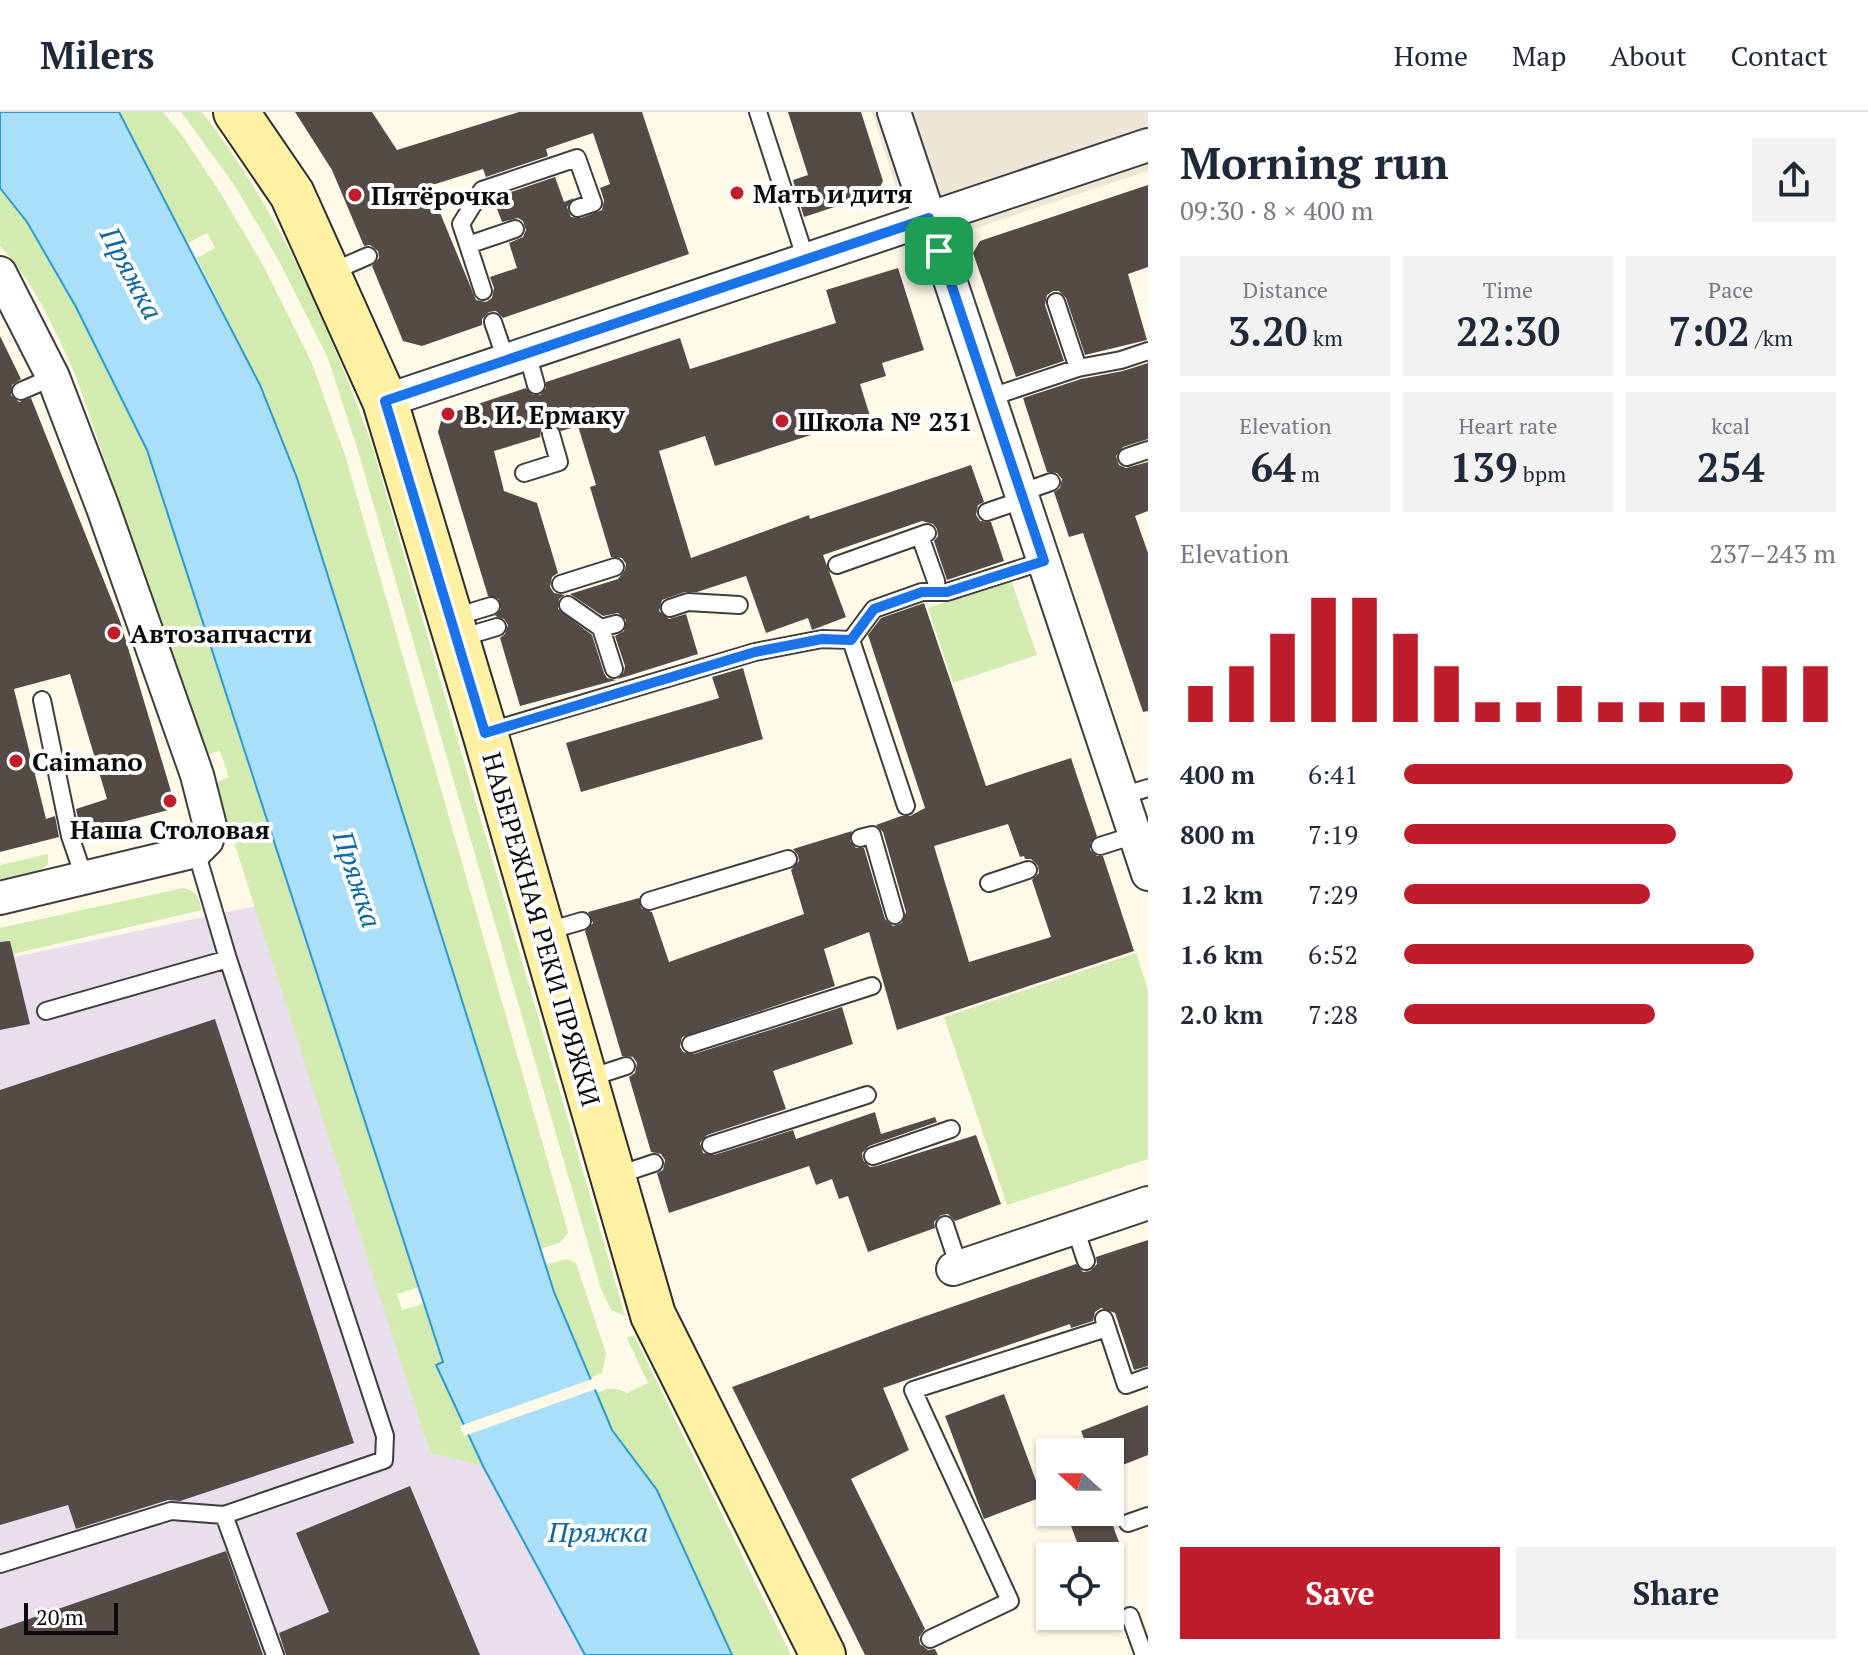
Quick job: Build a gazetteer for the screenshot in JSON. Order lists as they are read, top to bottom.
{
  "streets": {
    "main road": ["НАБЕРЕЖНАЯ РЕКИ ПРЯЖКИ"]
  },
  "water": ["Пряжка"],
  "places": [
    "Мать и дитя",
    "Пятёрочка",
    "В. И. Ермаку",
    "Школа № 231",
    "Автозапчасти",
    "Caimano",
    "Наша Столовая"
  ],
  "scale_bar": "20 m",
  "north": "left",
  "page": {
    "header": "Milers",
    "nav": [
      "Home",
      "Map",
      "About",
      "Contact"
    ],
    "heading": ["Morning run", "09:30 · 8 × 400 m"],
    "stats": [
      ["Distance", "3.20 km"],
      ["Time", "22:30"],
      ["Pace", "7:02 /km"],
      ["Elevation", "64 m"],
      ["Heart rate", "139 bpm"],
      ["kcal", "254"]
    ],
    "chart": ["Elevation", "237–243 m"],
    "list": [
      {
        "name": "400 m",
        "note": "6:41"
      },
      {
        "name": "800 m",
        "note": "7:19"
      },
      {
        "name": "1.2 km",
        "note": "7:29"
      },
      {
        "name": "1.6 km",
        "note": "6:52"
      },
      {
        "name": "2.0 km",
        "note": "7:28"
      }
    ],
    "buttons": ["Save", "Share"],
    "scale": "20 m"
  }
}
